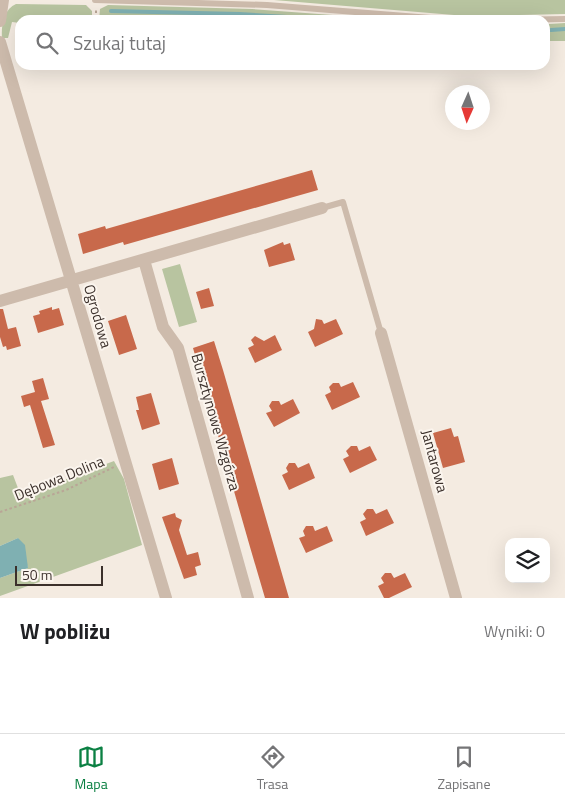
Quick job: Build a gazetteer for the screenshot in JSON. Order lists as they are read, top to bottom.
{
  "streets": {
    "street": ["Ogrodowa", "Bursztynowe Wzgórza", "Jantarowa"],
    "path": ["Dębowa Dolina"]
  },
  "crossings": [
    ["Ogrodowa", "Dębowa Dolina"]
  ],
  "scale_bar": "50 m",
  "north": "bottom",
  "page": {
    "search": "Szukaj tutaj",
    "scale": "50 m",
    "heading": ["W pobliżu", "Wyniki: 0"],
    "nav": ["Mapa", "Trasa", "Zapisane"]
  }
}
